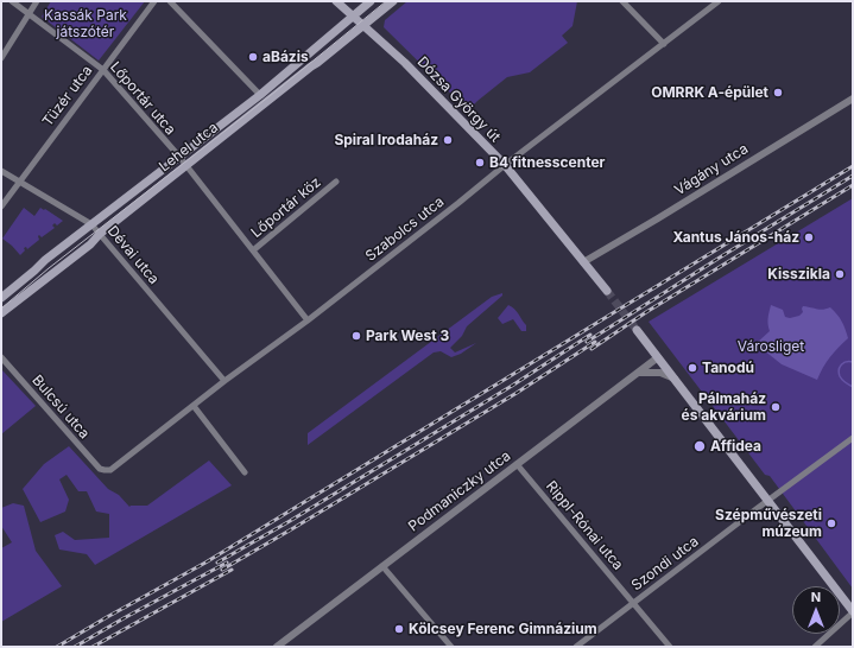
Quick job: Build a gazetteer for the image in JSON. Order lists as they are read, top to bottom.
{
  "streets": {
    "main road": ["Dózsa György út", "Lehel utca"],
    "street": [
      "Tüzér utca",
      "Lőportár utca",
      "Vágány utca",
      "Lőportár köz",
      "Szabolcs utca",
      "Dévai utca",
      "Bulcsú utca",
      "Podmaniczky utca",
      "Rippl-Rónai utca",
      "Szondi utca"
    ]
  },
  "crossings": [
    ["Tüzér utca", "Lőportár utca"],
    ["Tüzér utca", "Dévai utca"],
    ["Lőportár utca", "Lehel utca"],
    ["Lőportár utca", "Lőportár köz"],
    ["Lőportár utca", "Szabolcs utca"],
    ["Dózsa György út", "Lehel utca"],
    ["Dózsa György út", "Vágány utca"],
    ["Dózsa György út", "Szabolcs utca"],
    ["Lehel utca", "Dévai utca"],
    ["Szabolcs utca", "Dévai utca"],
    ["Szabolcs utca", "Bulcsú utca"],
    ["Podmaniczky utca", "Rippl-Rónai utca"],
    ["Rippl-Rónai utca", "Szondi utca"]
  ],
  "parks": ["Kassák Park játszótér", "Városliget"],
  "places": [
    "aBázis",
    "OMRRK A-épület",
    "Spiral Irodaház",
    "B4 fitnesscenter",
    "Xantus János-ház",
    "Kisszikla",
    "Park West 3",
    "Tanodú",
    "Pálmaház és akvárium",
    "Affidea",
    "Szépművészeti múzeum",
    "Kölcsey Ferenc Gimnázium"
  ],
  "north": "top"
}
